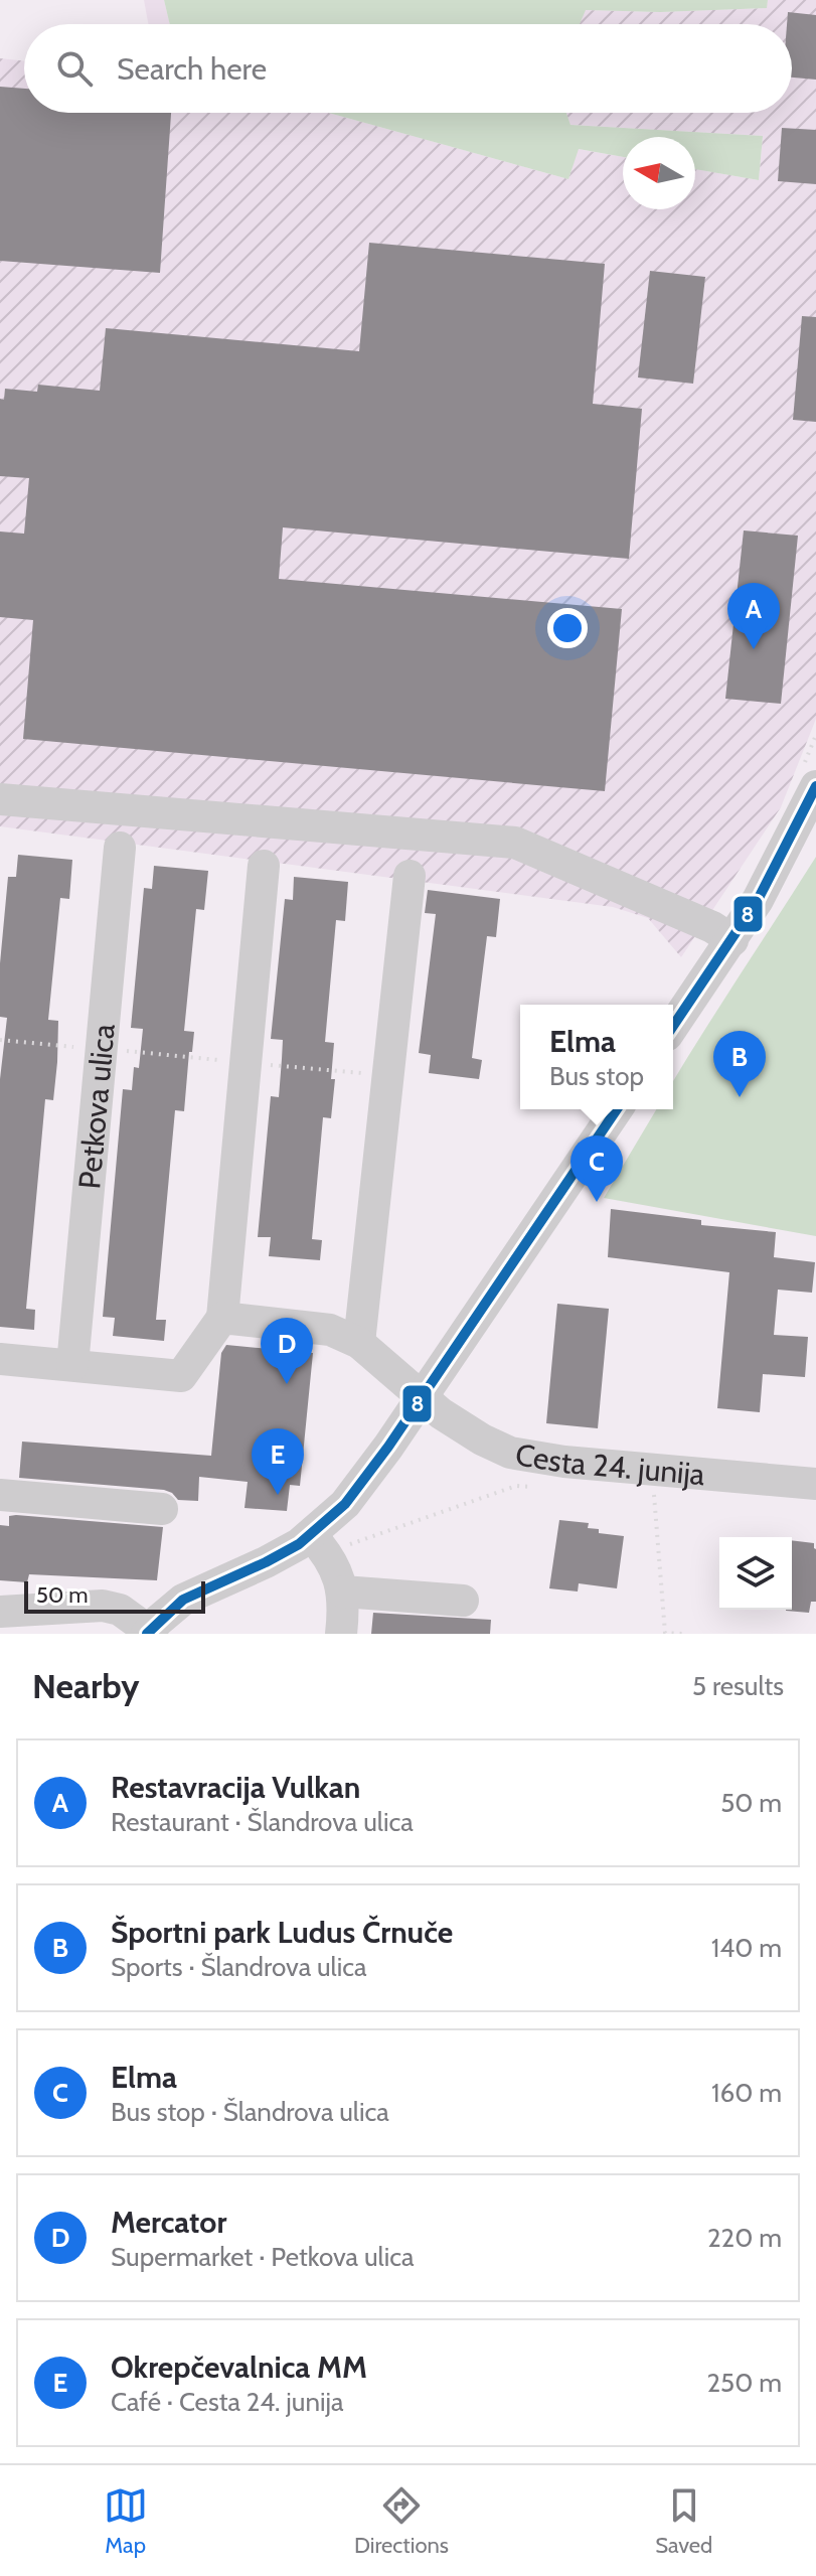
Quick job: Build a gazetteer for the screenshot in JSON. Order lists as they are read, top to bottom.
{
  "streets": {
    "street": ["Petkova ulica", "Cesta 24. junija"]
  },
  "lines": ["transit line 8"],
  "scale_bar": "50 m",
  "north": "left",
  "page": {
    "search": "Search here",
    "pins": [
      "A",
      "B",
      "C",
      "D",
      "E"
    ],
    "popup": ["Elma", "Bus stop"],
    "scale": "50 m",
    "heading": ["Nearby", "5 results"],
    "list": [
      {
        "mark": "A",
        "name": "Restavracija Vulkan",
        "note": "Restaurant · Šlandrova ulica",
        "value": "50 m"
      },
      {
        "mark": "B",
        "name": "Športni park Ludus Črnuče",
        "note": "Sports · Šlandrova ulica",
        "value": "140 m"
      },
      {
        "mark": "C",
        "name": "Elma",
        "note": "Bus stop · Šlandrova ulica",
        "value": "160 m"
      },
      {
        "mark": "D",
        "name": "Mercator",
        "note": "Supermarket · Petkova ulica",
        "value": "220 m"
      },
      {
        "mark": "E",
        "name": "Okrepčevalnica MM",
        "note": "Café · Cesta 24. junija",
        "value": "250 m"
      }
    ],
    "nav": ["Map", "Directions", "Saved"]
  }
}
